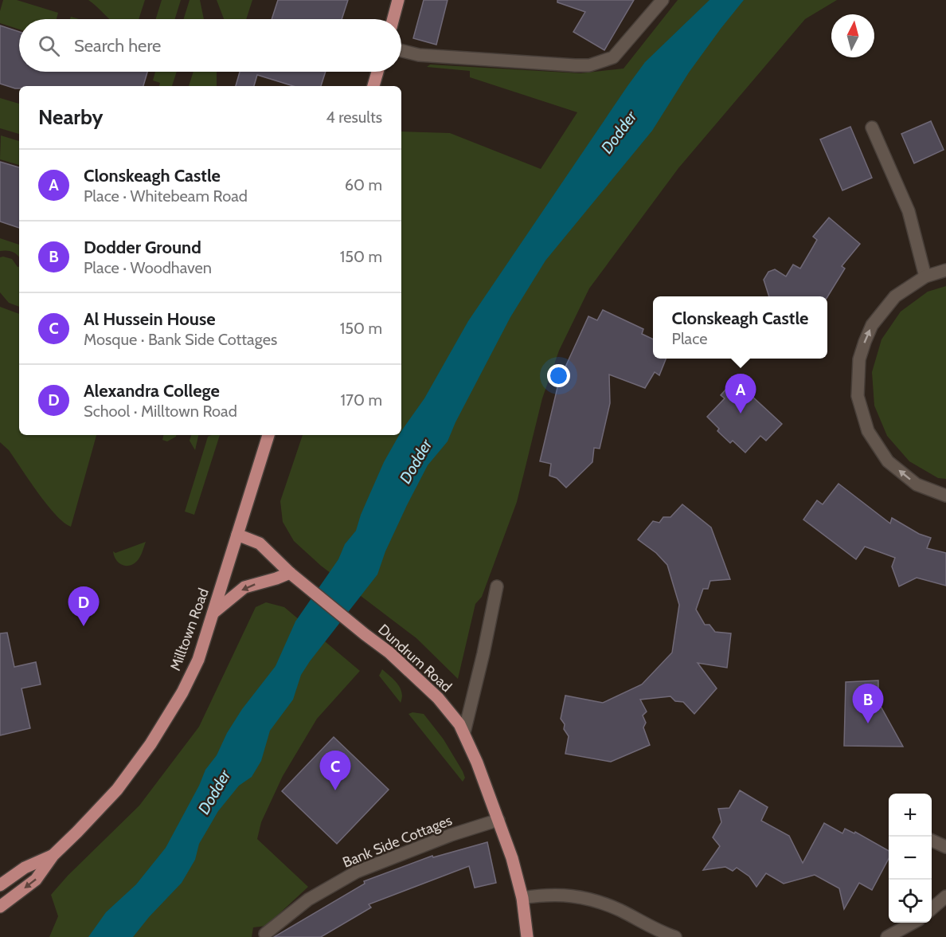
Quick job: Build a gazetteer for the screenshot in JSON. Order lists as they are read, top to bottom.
{
  "streets": {
    "main road": ["Milltown Road", "Dundrum Road"],
    "street": ["Bank Side Cottages"]
  },
  "crossings": [
    ["Milltown Road", "Dundrum Road"],
    ["Dundrum Road", "Bank Side Cottages"]
  ],
  "water": ["Dodder"],
  "north": "top",
  "page": {
    "search": "Search here",
    "heading": ["Nearby", "4 results"],
    "list": [
      {
        "mark": "A",
        "name": "Clonskeagh Castle",
        "note": "Place · Whitebeam Road",
        "value": "60 m"
      },
      {
        "mark": "B",
        "name": "Dodder Ground",
        "note": "Place · Woodhaven",
        "value": "150 m"
      },
      {
        "mark": "C",
        "name": "Al Hussein House",
        "note": "Mosque · Bank Side Cottages",
        "value": "150 m"
      },
      {
        "mark": "D",
        "name": "Alexandra College",
        "note": "School · Milltown Road",
        "value": "170 m"
      }
    ],
    "popup": ["Clonskeagh Castle", "Place"],
    "pins": [
      "A",
      "D",
      "B",
      "C"
    ],
    "map_buttons": ["+", "−"]
  }
}
